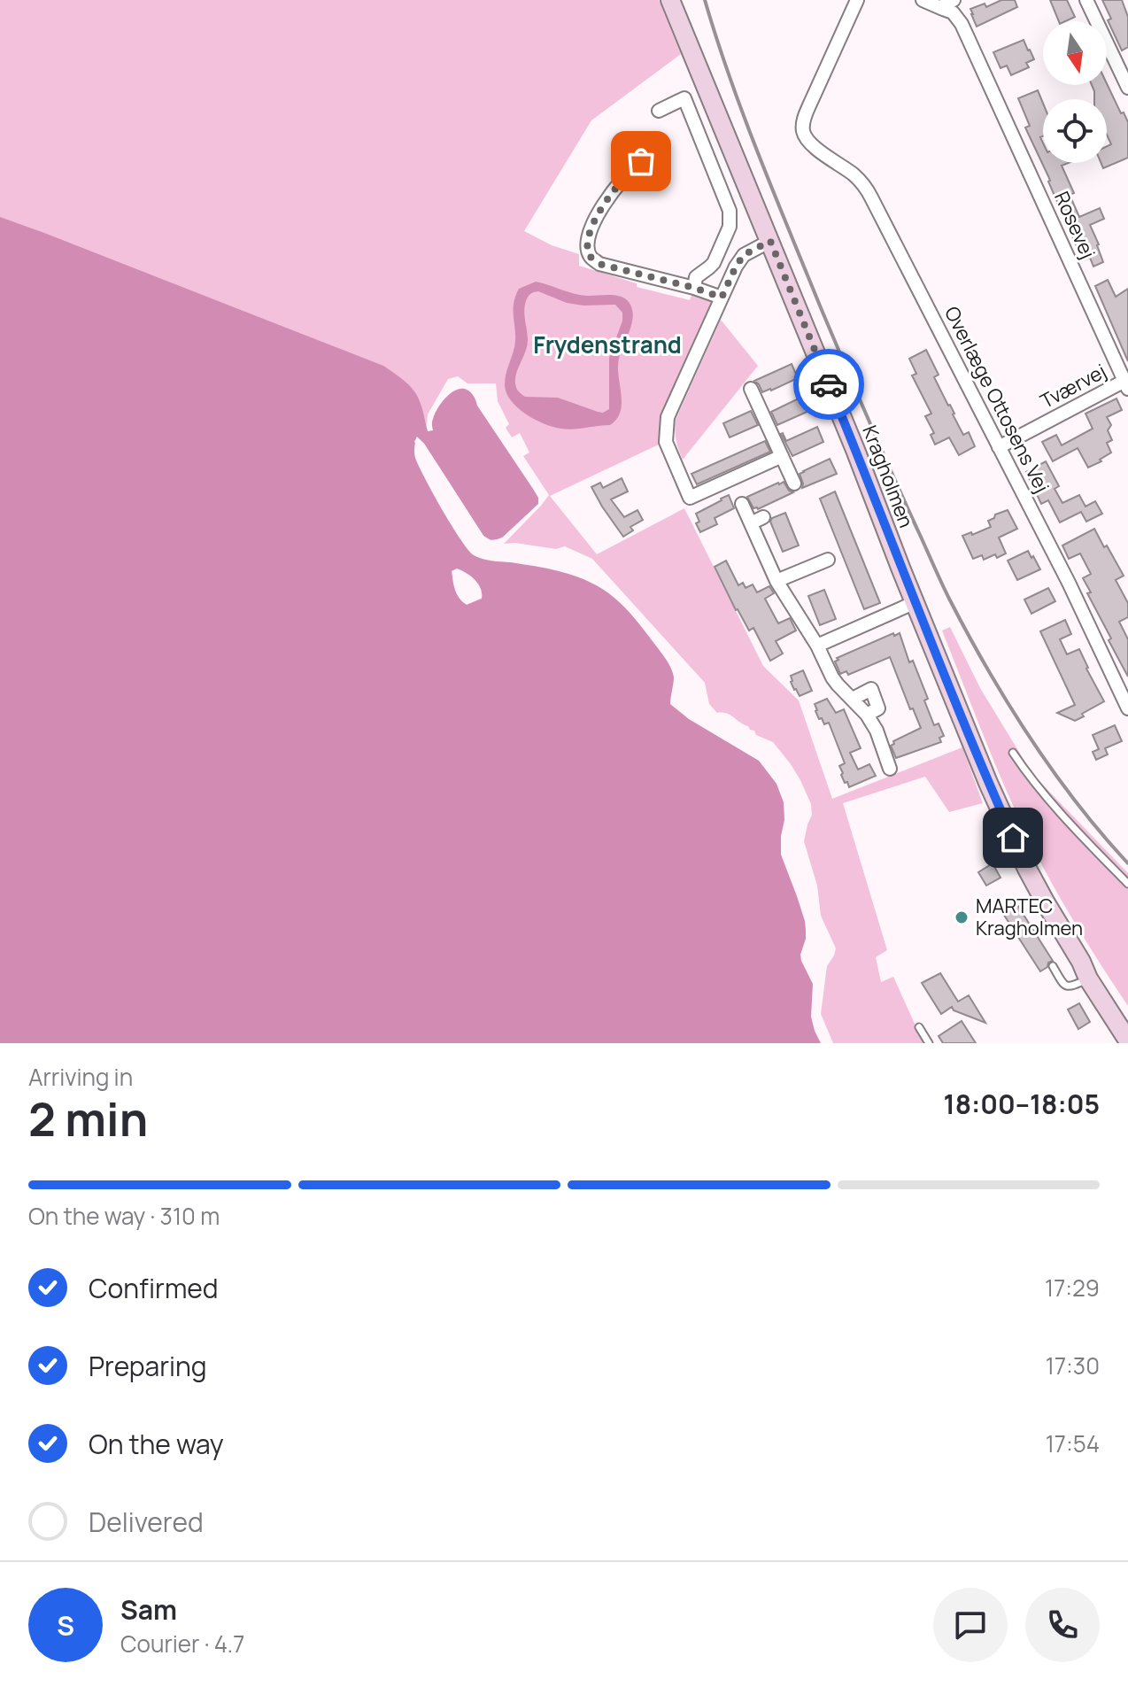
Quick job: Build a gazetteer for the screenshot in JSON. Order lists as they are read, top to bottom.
{
  "streets": {
    "street": [
      "Rosevej",
      "Tværvej",
      "Overlæge Ottosens Vej",
      "Kragholmen"
    ]
  },
  "crossings": [
    ["Rosevej", "Tværvej"],
    ["Tværvej", "Overlæge Ottosens Vej"]
  ],
  "districts": ["Frydenstrand"],
  "places": ["MARTEC Kragholmen"],
  "north": "bottom",
  "page": {
    "heading": ["2 min", "Arriving in", "18:00–18:05"],
    "panel": ["Sam", "Courier · 4.7"],
    "bar": "On the way · 310 m",
    "list": [
      ["Confirmed", "17:29"],
      ["Preparing", "17:30"],
      ["On the way", "17:54"],
      "Delivered"
    ],
    "round": "S"
  }
}
